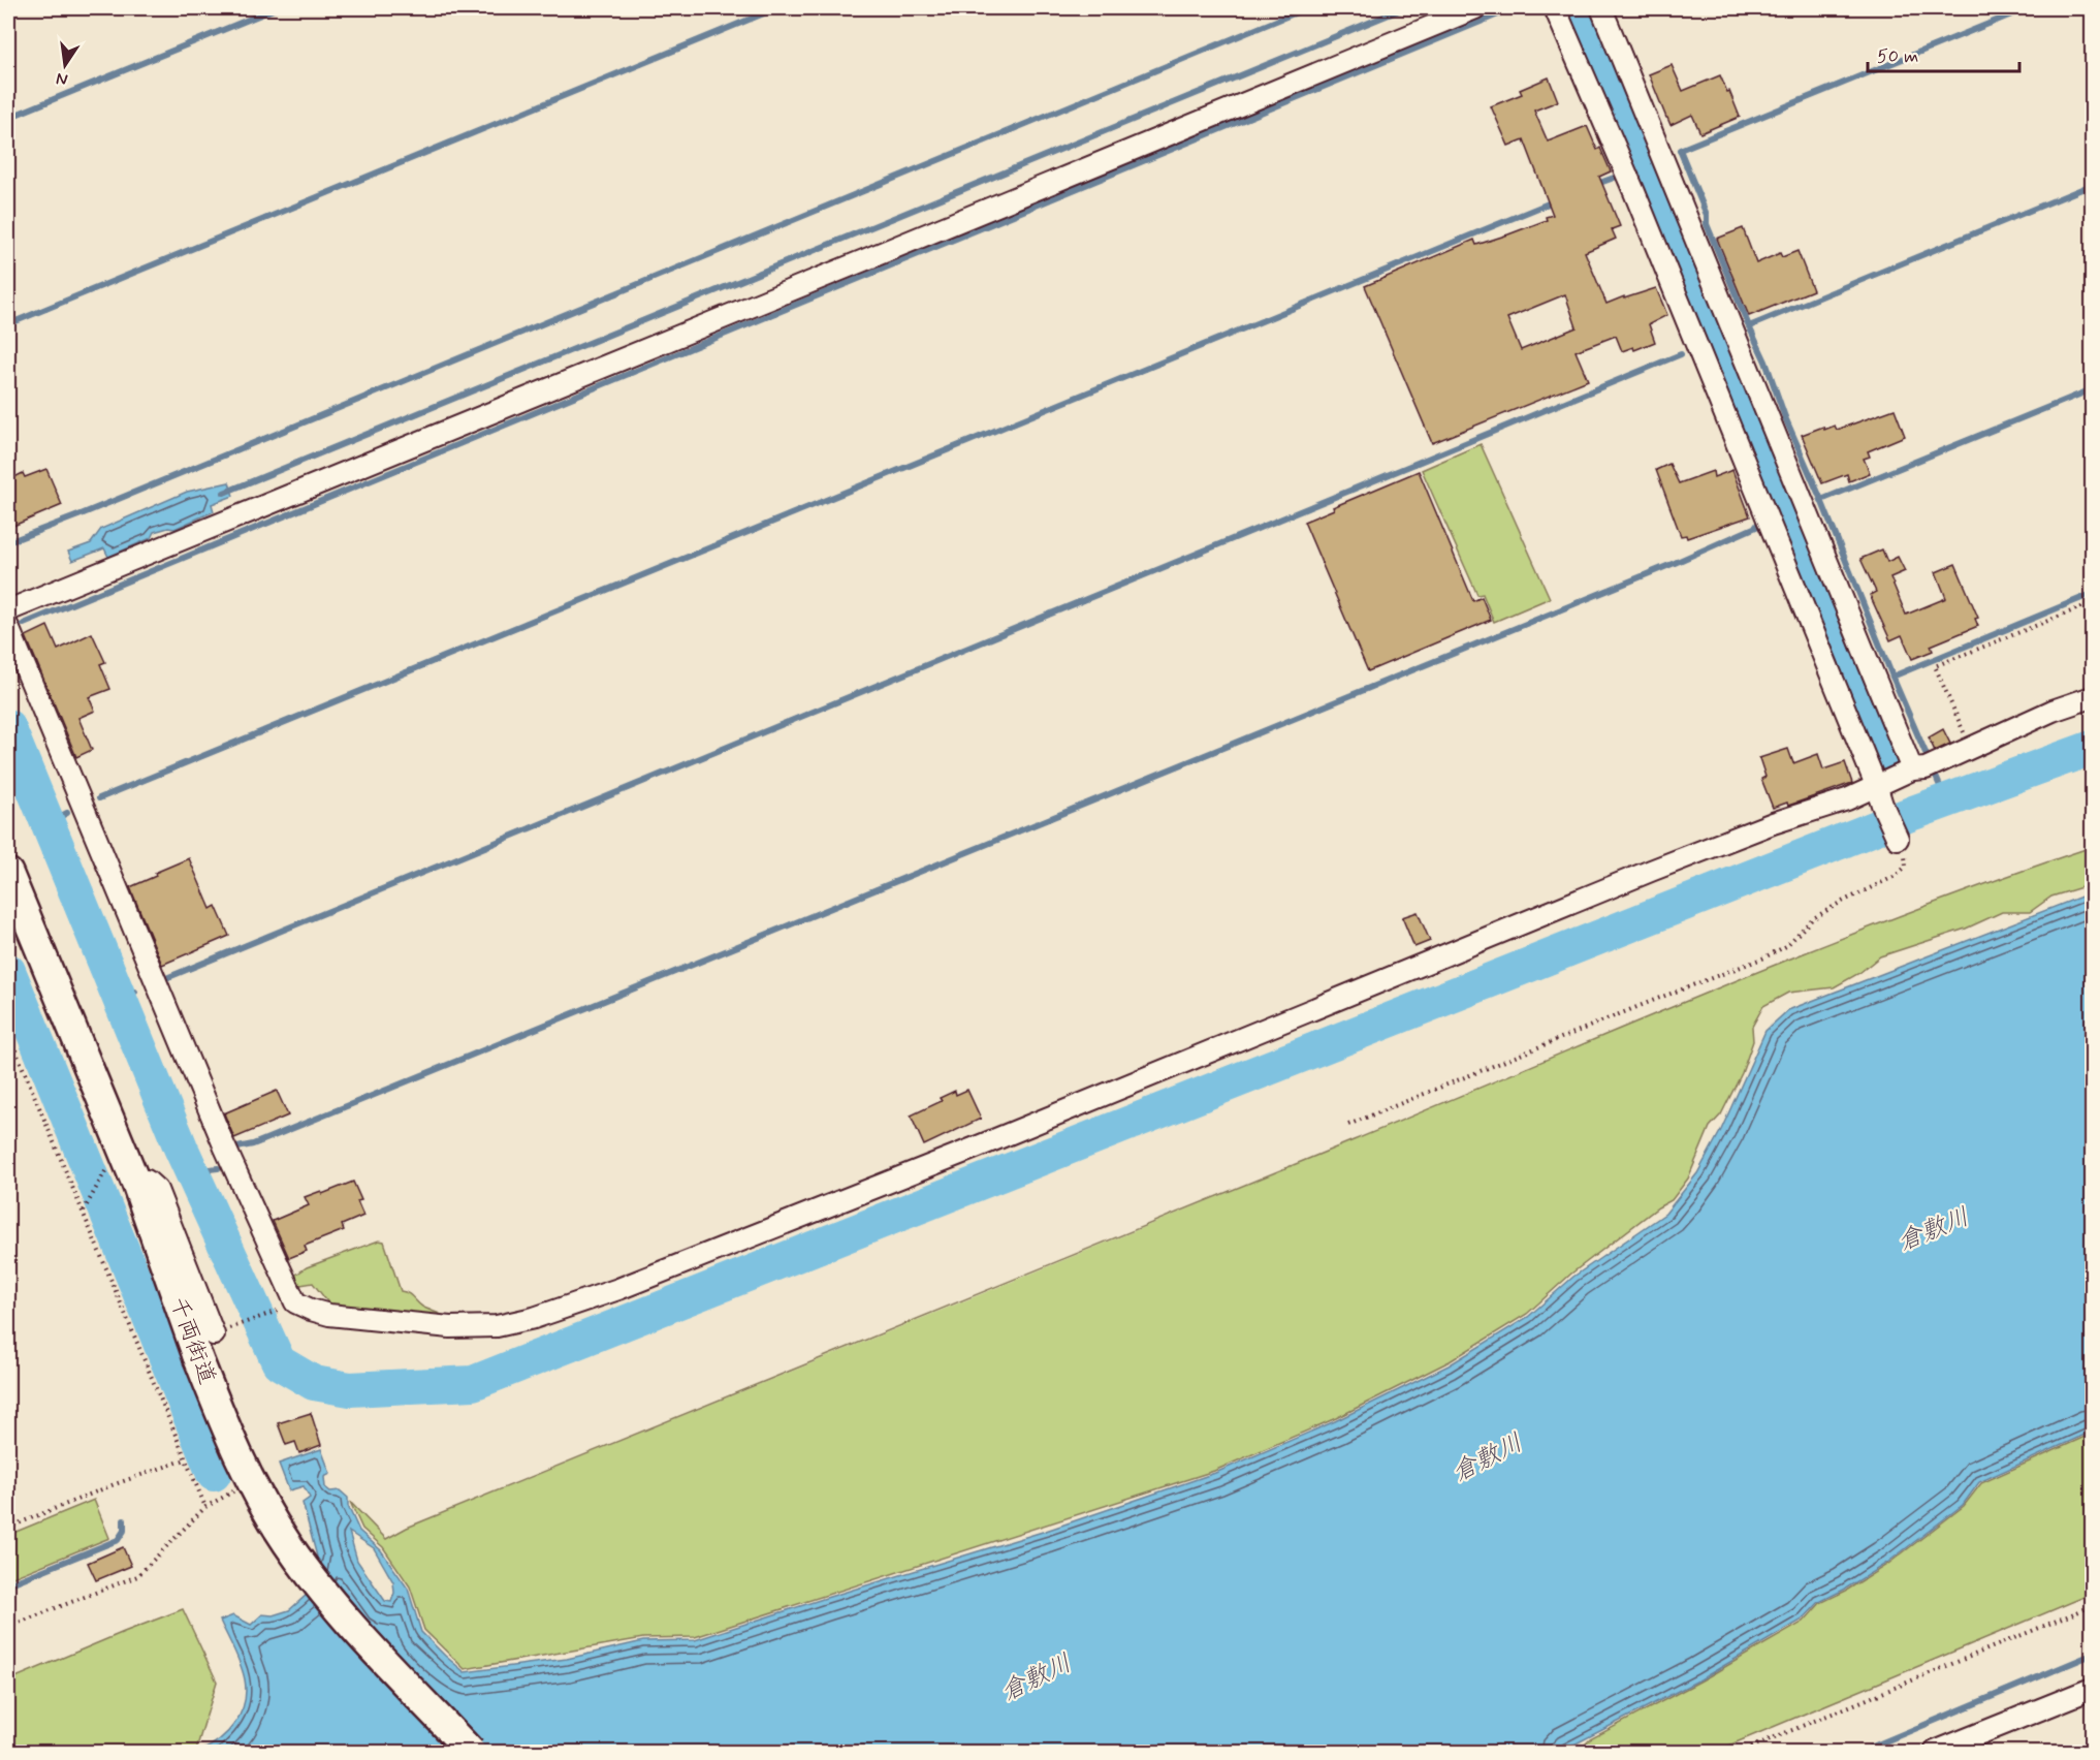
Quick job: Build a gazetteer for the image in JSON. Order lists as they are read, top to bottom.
{
  "streets": {
    "street": ["千両街道"]
  },
  "water": ["倉敷川"],
  "scale_bar": "50 m",
  "north": "bottom"
}
